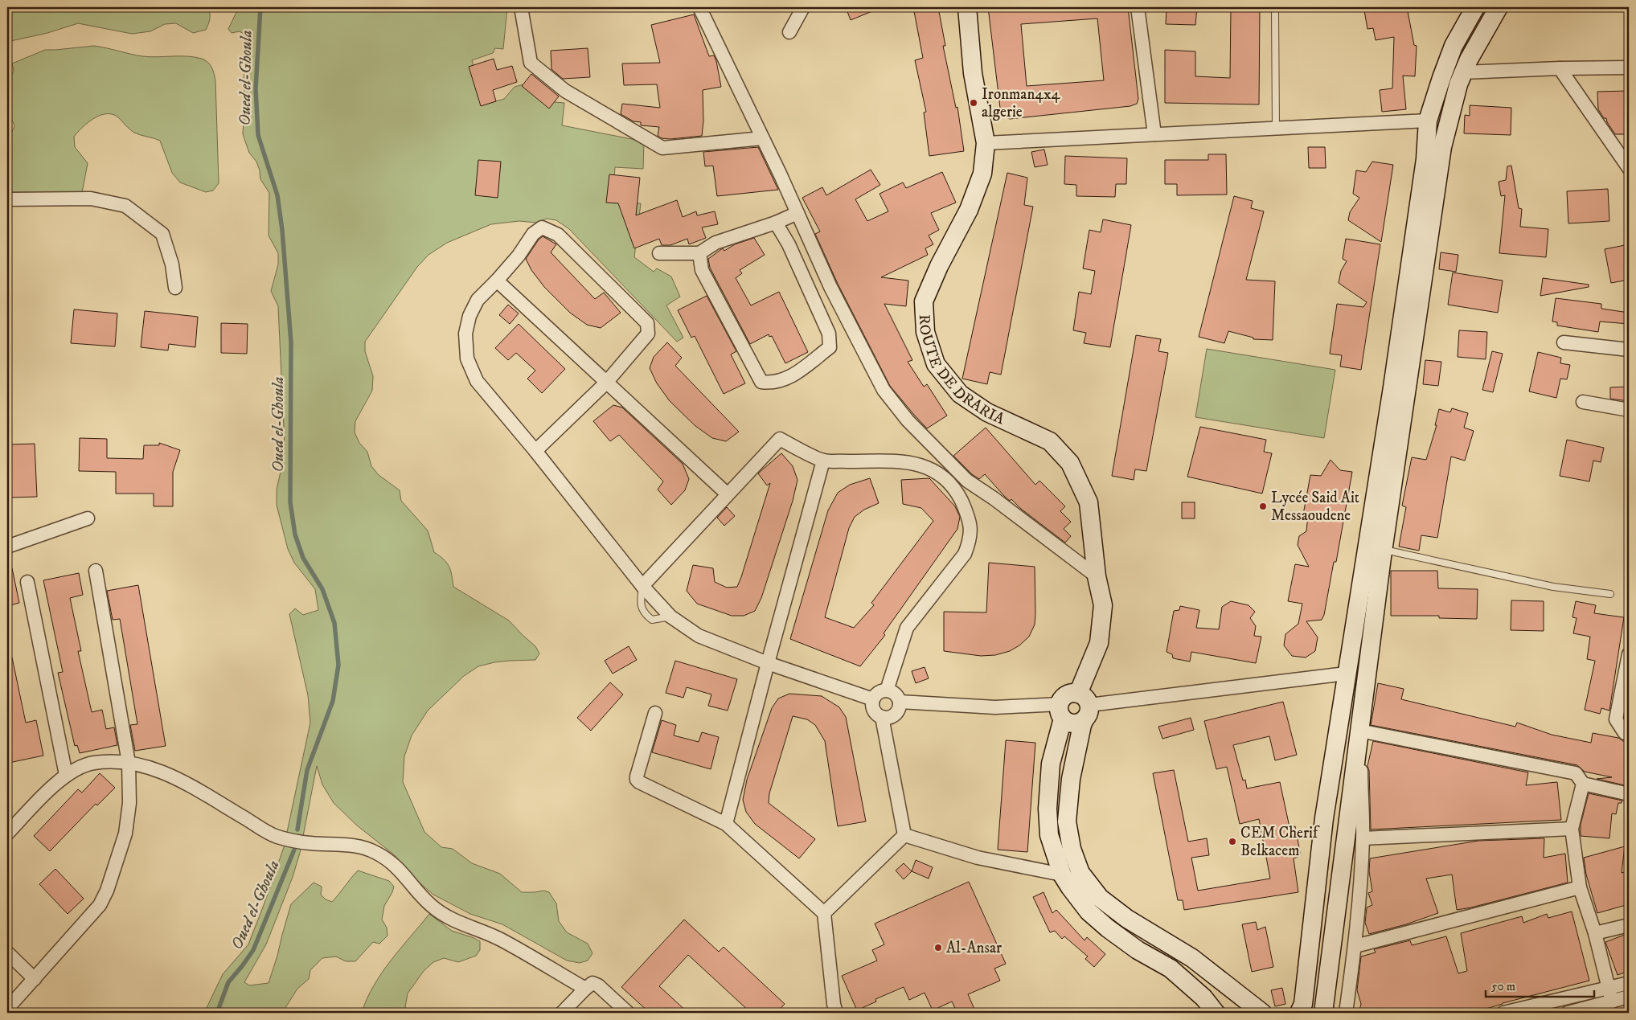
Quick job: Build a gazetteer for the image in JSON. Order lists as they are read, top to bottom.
{
  "streets": {
    "main road": ["ROUTE DE DRARIA"]
  },
  "water": ["Oued el-Ghoula"],
  "places": [
    "Ironman4x4 algerie",
    "Lycée Said Ait Messaoudene",
    "CEM Cherif Belkacem",
    "Al-Ansar"
  ],
  "scale_bar": "50 m"
}
